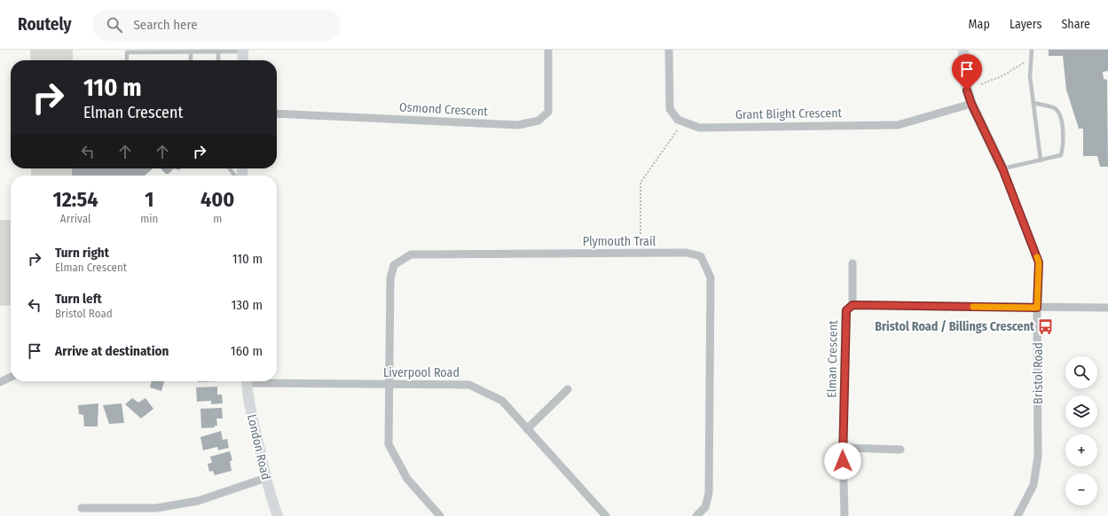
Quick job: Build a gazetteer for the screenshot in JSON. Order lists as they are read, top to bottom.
{
  "streets": {
    "street": [
      "Osmond Crescent",
      "Grant Blight Crescent",
      "Plymouth Trail",
      "Elman Crescent",
      "Liverpool Road",
      "Bristol Road",
      "London Road"
    ]
  },
  "crossings": [
    ["Grant Blight Crescent", "Bristol Road"],
    ["Plymouth Trail", "Liverpool Road"]
  ],
  "places": {
    "bus stop": ["Bristol Road / Billings Crescent"]
  },
  "page": {
    "header": "Routely",
    "search": "Search here",
    "nav": ["Map", "Layers", "Share"],
    "turn": ["110 m", "Elman Crescent"],
    "eta": [
      "12:54",
      "Arrival",
      "1",
      "min",
      "400",
      "m"
    ],
    "list": [
      {
        "name": "Turn right",
        "note": "Elman Crescent",
        "value": "110 m"
      },
      {
        "name": "Turn left",
        "note": "Bristol Road",
        "value": "130 m"
      },
      {
        "name": "Arrive at destination",
        "value": "160 m"
      }
    ],
    "map_buttons": ["+", "−"]
  }
}
